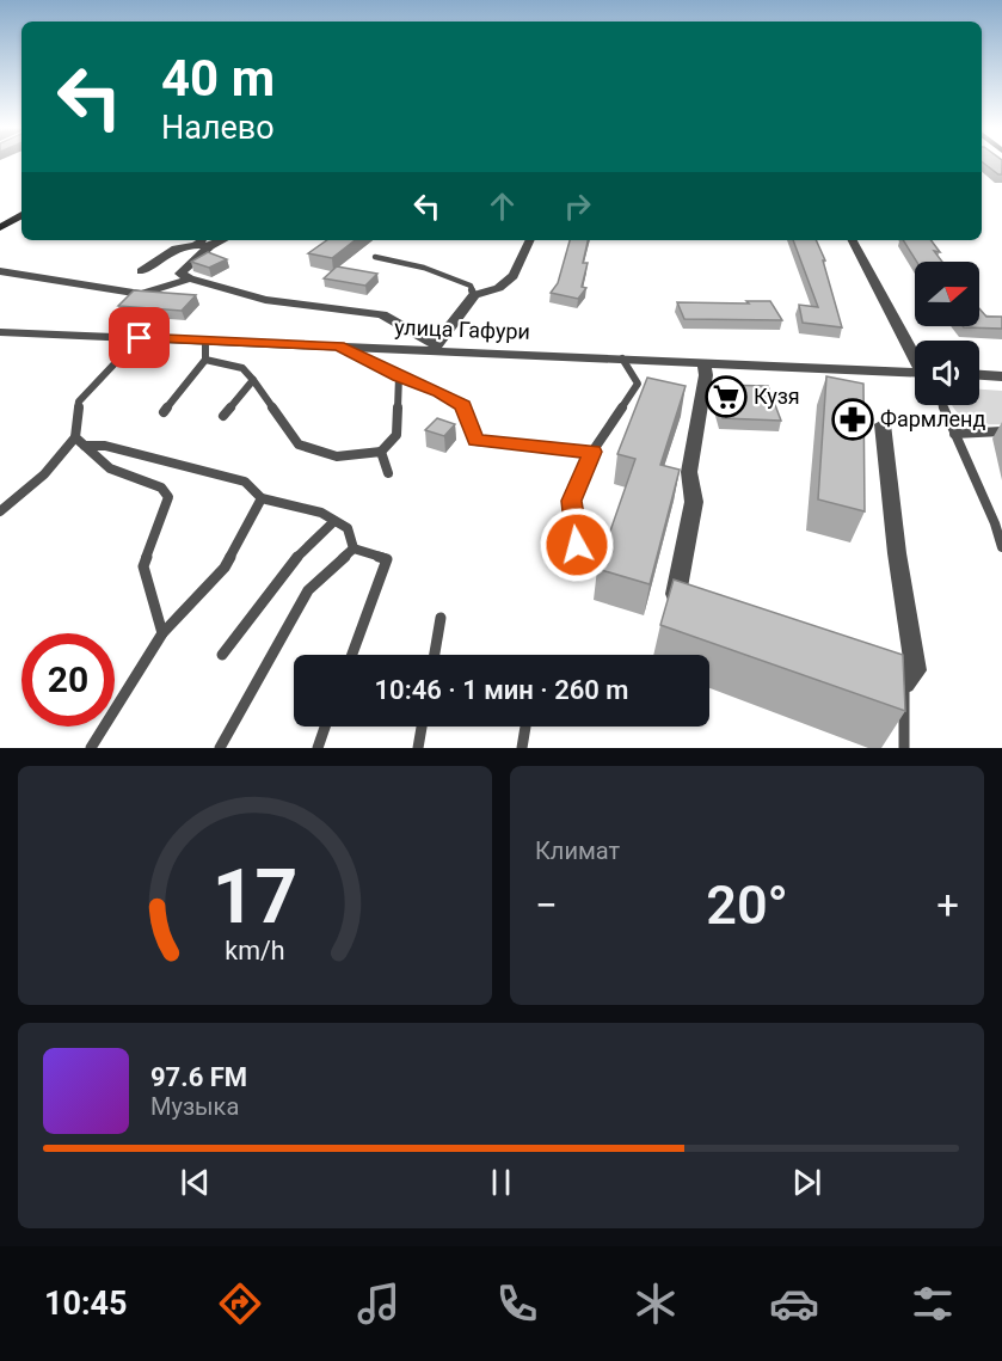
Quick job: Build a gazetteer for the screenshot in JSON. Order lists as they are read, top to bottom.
{
  "streets": {
    "street": ["улица Гафури"]
  },
  "places": {
    "supermarket": ["Кузя"],
    "pharmacy": ["Фармленд"]
  },
  "north": "right",
  "page": {
    "turn": ["40 m", "Налево"],
    "limit": "20",
    "trip": "10:46 · 1 мин · 260 m",
    "tile": "Климат",
    "heat": ["−", "20°", "+"],
    "song": ["97.6 FM", "Музыка"],
    "tabs": "10:45",
    "gauge": ["17", "km/h"]
  }
}
